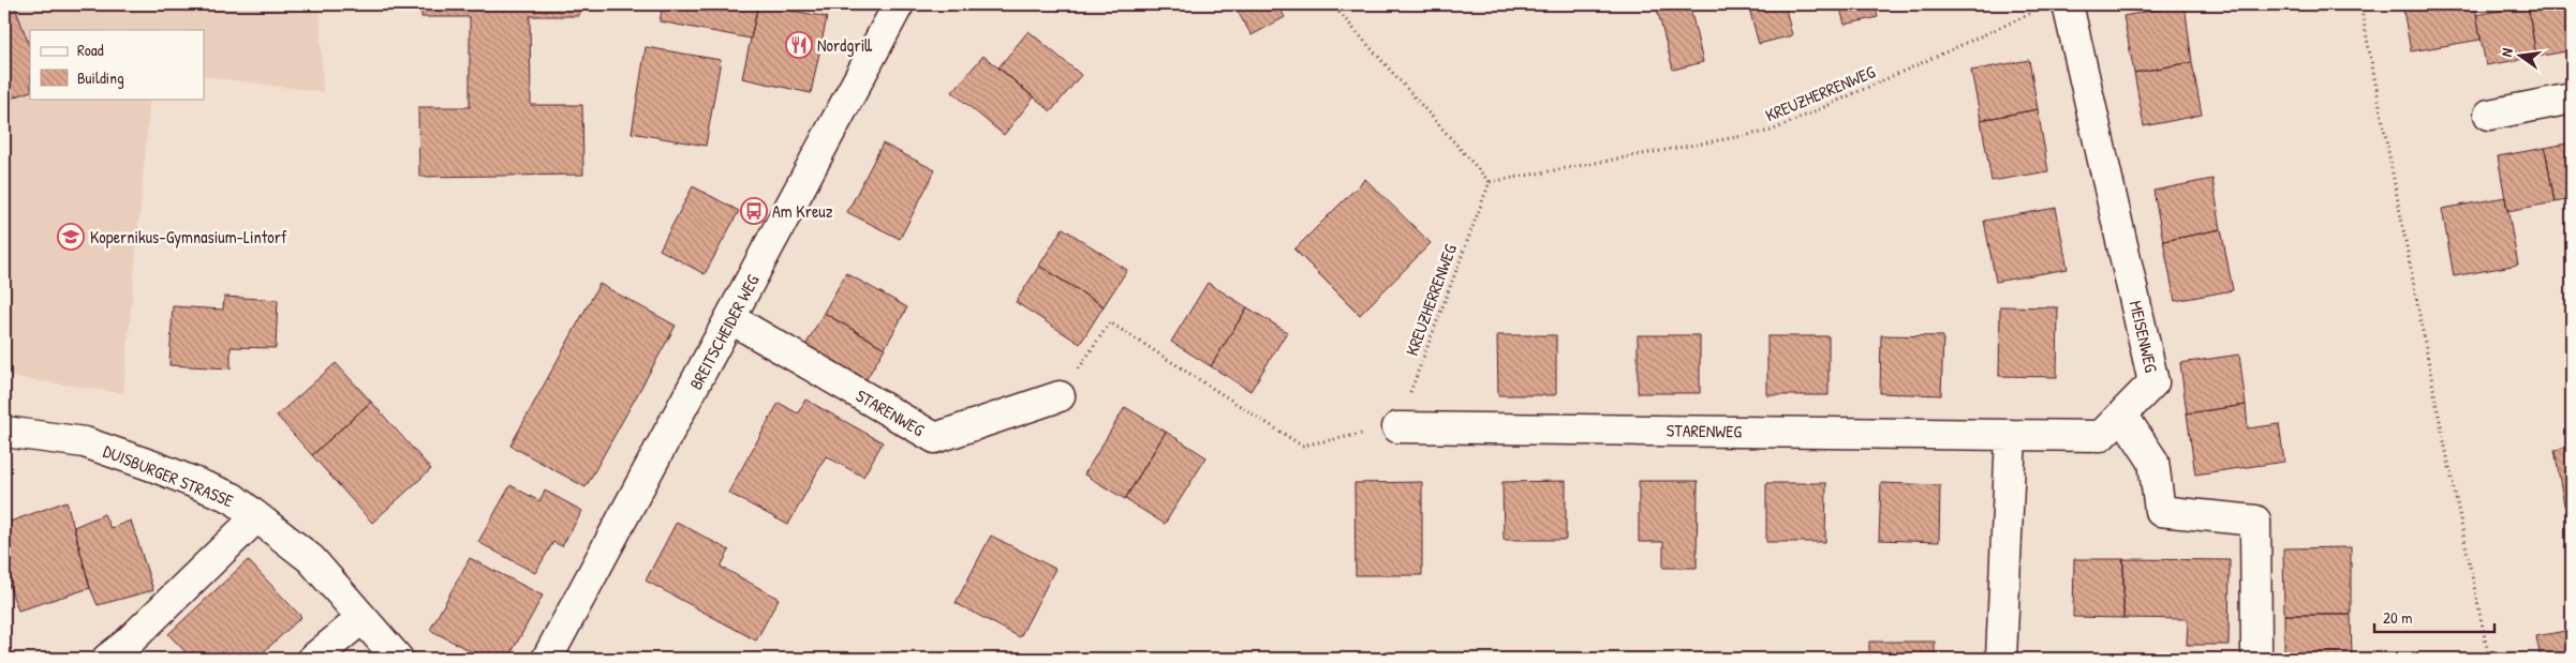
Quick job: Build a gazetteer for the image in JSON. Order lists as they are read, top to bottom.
{
  "streets": {
    "street": [
      "BREITSCHEIDER WEG",
      "MEISENWEG",
      "STARENWEG",
      "DUISBURGER STRASSE"
    ],
    "path": ["KREUZHERRENWEG"]
  },
  "crossings": [
    ["KREUZHERRENWEG", "STARENWEG"],
    ["BREITSCHEIDER WEG", "STARENWEG"],
    ["MEISENWEG", "STARENWEG"]
  ],
  "places": {
    "restaurant": ["Nordgrill"],
    "bus stop": ["Am Kreuz"],
    "school or university": ["Kopernikus-Gymnasium-Lintorf"]
  },
  "legend": ["Road", "Building"],
  "scale_bar": "20 m",
  "north": "left"
}
